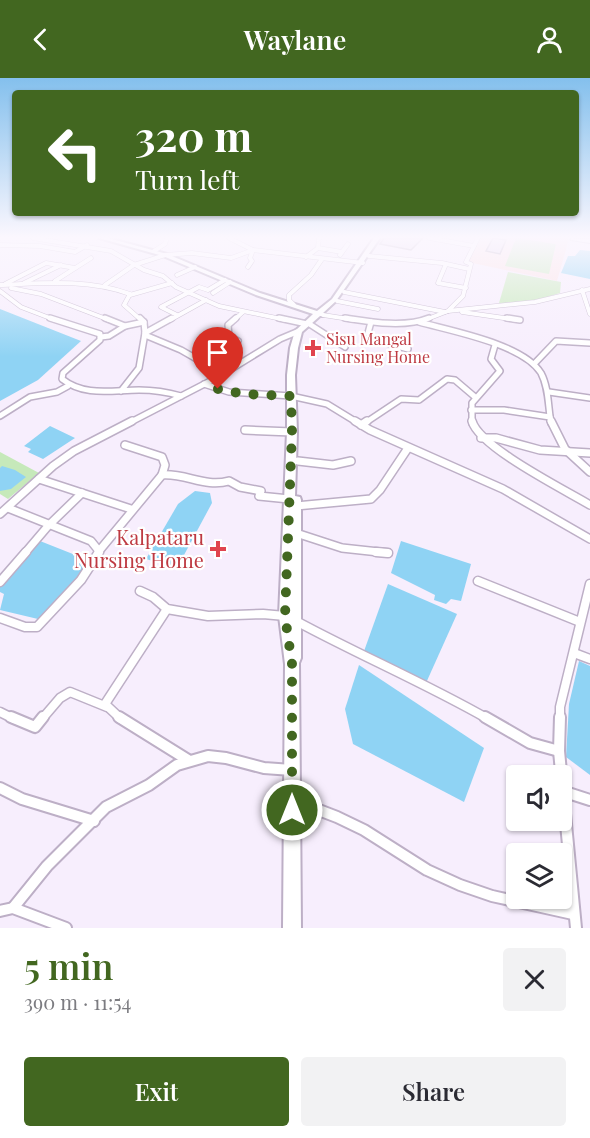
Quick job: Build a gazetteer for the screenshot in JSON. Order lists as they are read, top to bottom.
{
  "places": {
    "health": ["Sisu Mangal Nursing Home", "Kalpataru Nursing Home"]
  },
  "page": {
    "header": "Waylane",
    "turn": ["320 m", "Turn left"],
    "heading": ["5 min", "390 m · 11:54"],
    "buttons": ["Exit", "Share"]
  }
}
